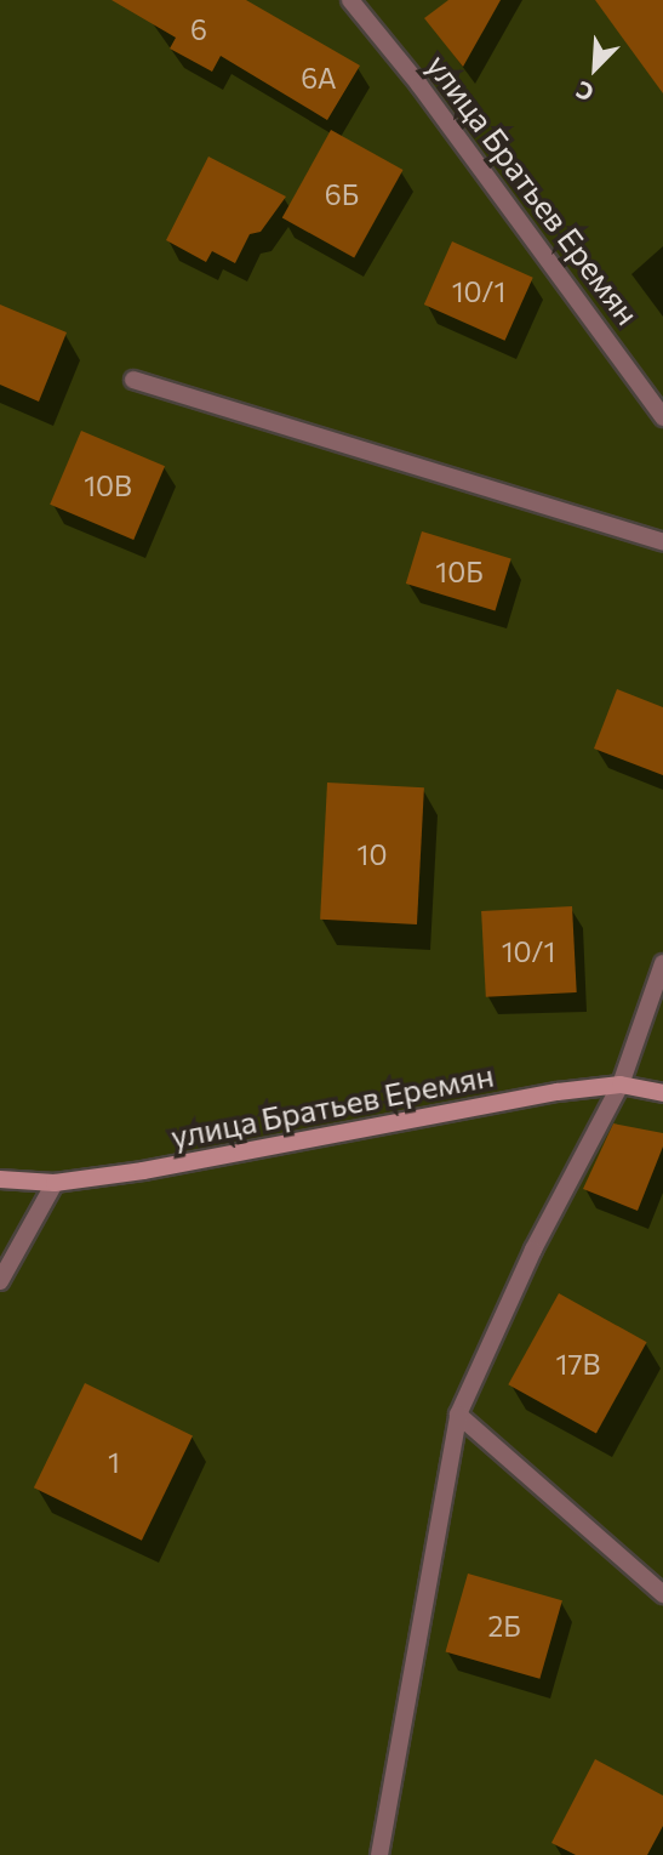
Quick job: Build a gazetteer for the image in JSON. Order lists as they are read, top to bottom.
{
  "streets": {
    "street": ["улица Братьев Еремян"]
  },
  "house_numbers": [
    "6",
    "6А",
    "6Б",
    "10/1",
    "10В",
    "10Б",
    "10",
    "10/1",
    "17В",
    "1",
    "2Б"
  ],
  "north": "bottom left"
}
